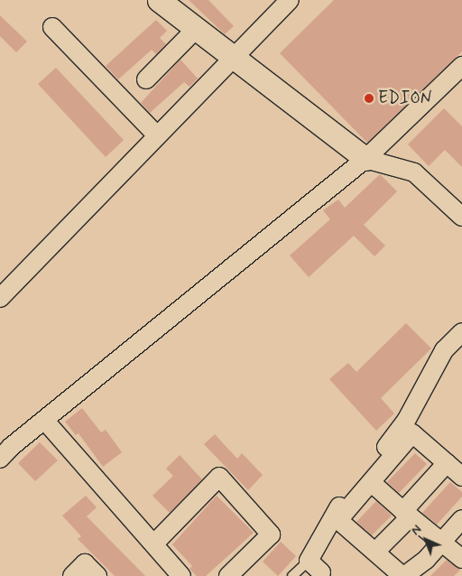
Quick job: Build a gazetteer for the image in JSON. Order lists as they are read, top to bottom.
{
  "places": ["EDION"],
  "north": "top left"
}
